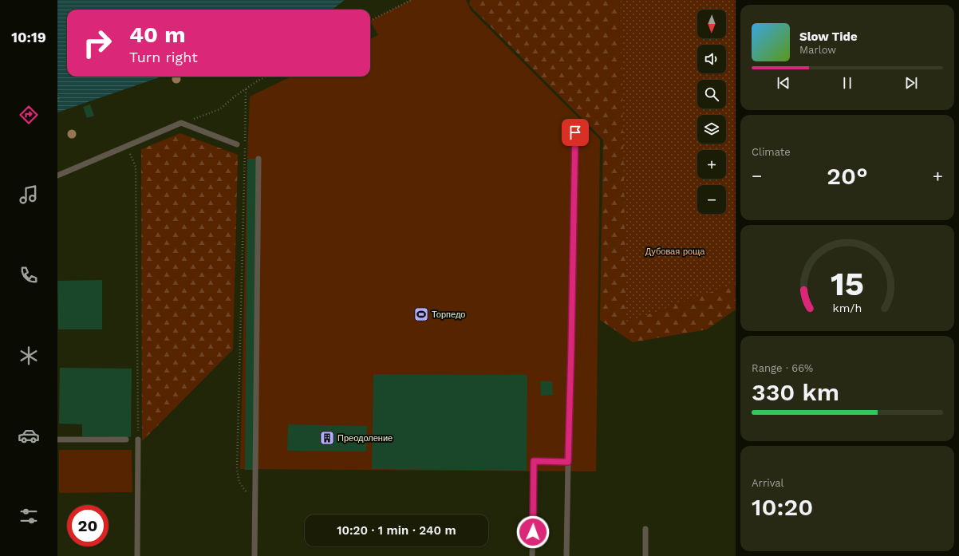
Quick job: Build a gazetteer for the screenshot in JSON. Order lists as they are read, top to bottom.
{
  "parks": ["Дубовая роща"],
  "places": {
    "sports": ["Торпедо"],
    "building": ["Преодоление"]
  },
  "north": "bottom",
  "page": {
    "tabs": "10:19",
    "map_buttons": ["+", "−"],
    "turn": ["40 m", "Turn right"],
    "song": ["Slow Tide", "Marlow"],
    "tile": [
      "Climate",
      ["Range · 66%", "330 km"],
      ["Arrival", "10:20"]
    ],
    "heat": ["−", "20°", "+"],
    "limit": "20",
    "trip": "10:20 · 1 min · 240 m",
    "gauge": ["15", "km/h"]
  }
}
